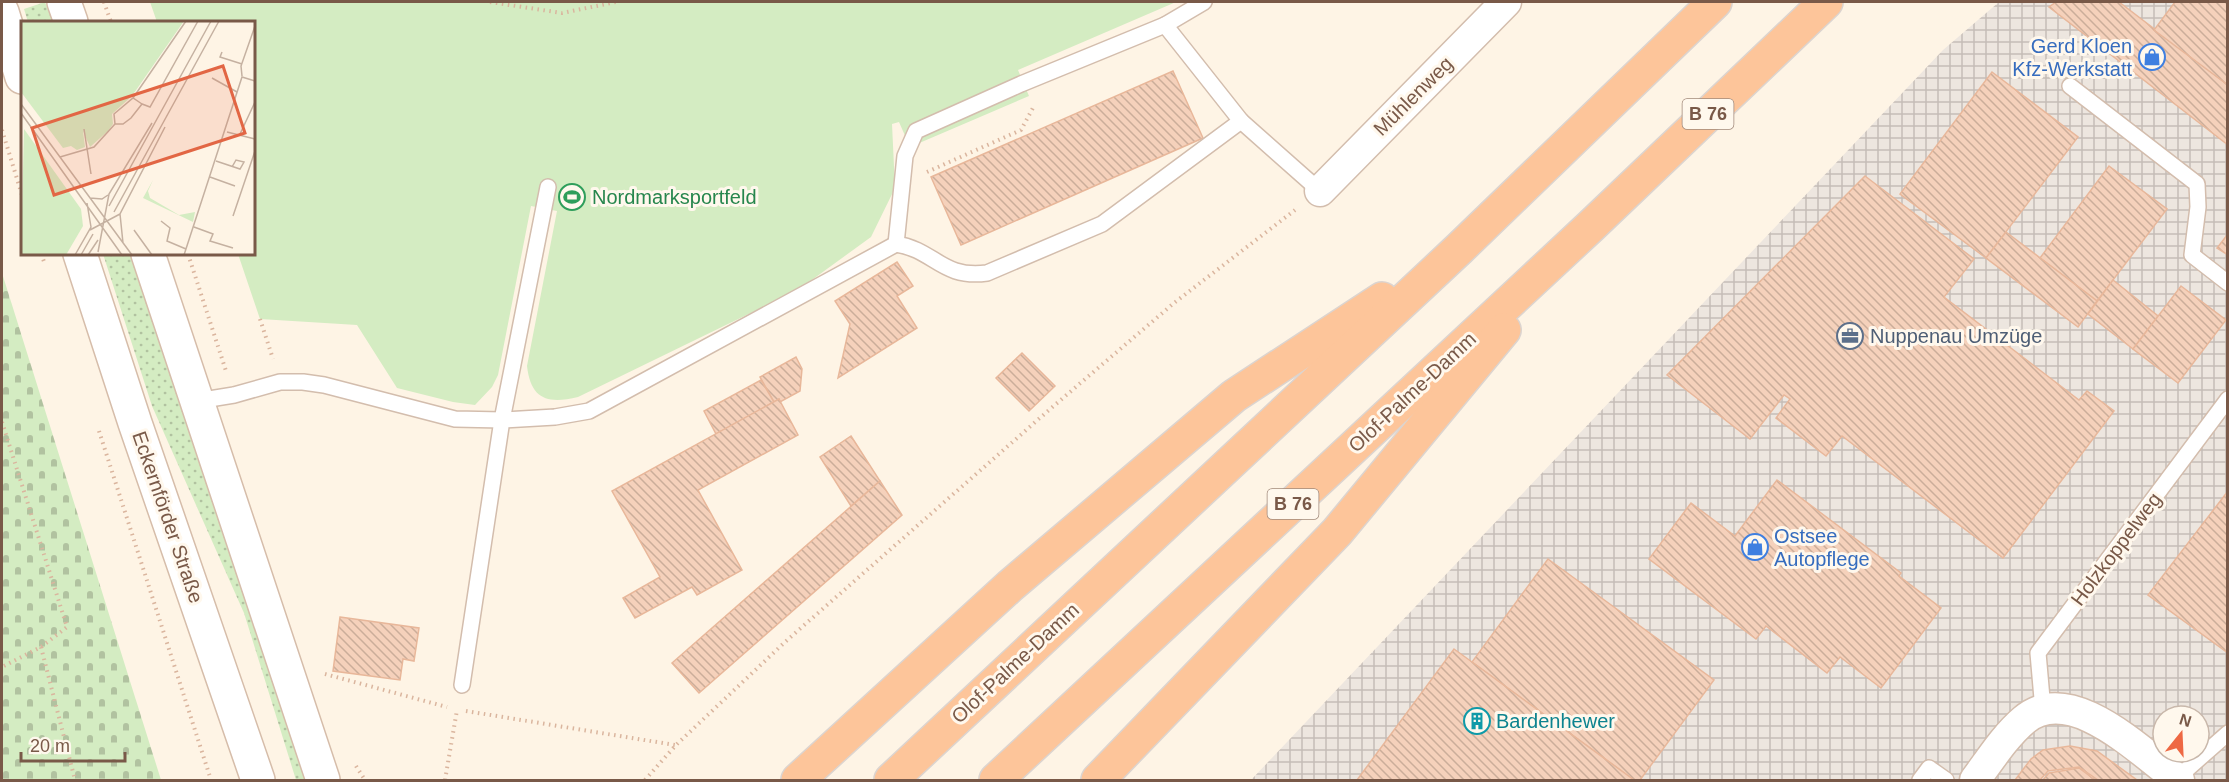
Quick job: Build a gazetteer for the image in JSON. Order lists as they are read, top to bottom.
{
  "streets": {
    "highway": ["B 76", "Olof-Palme-Damm"],
    "main road": ["Eckernförder Straße"],
    "street": ["Mühlenweg"],
    "lane": ["Holzkoppelweg"]
  },
  "places": {
    "shop": ["Gerd Kloen Kfz-Werkstatt", "Ostsee Autopflege"],
    "sports": ["Nordmarksportfeld"],
    "office": ["Nuppenau Umzüge"],
    "building": ["Bardenhewer"]
  },
  "scale_bar": "20 m",
  "north": "top"
}
